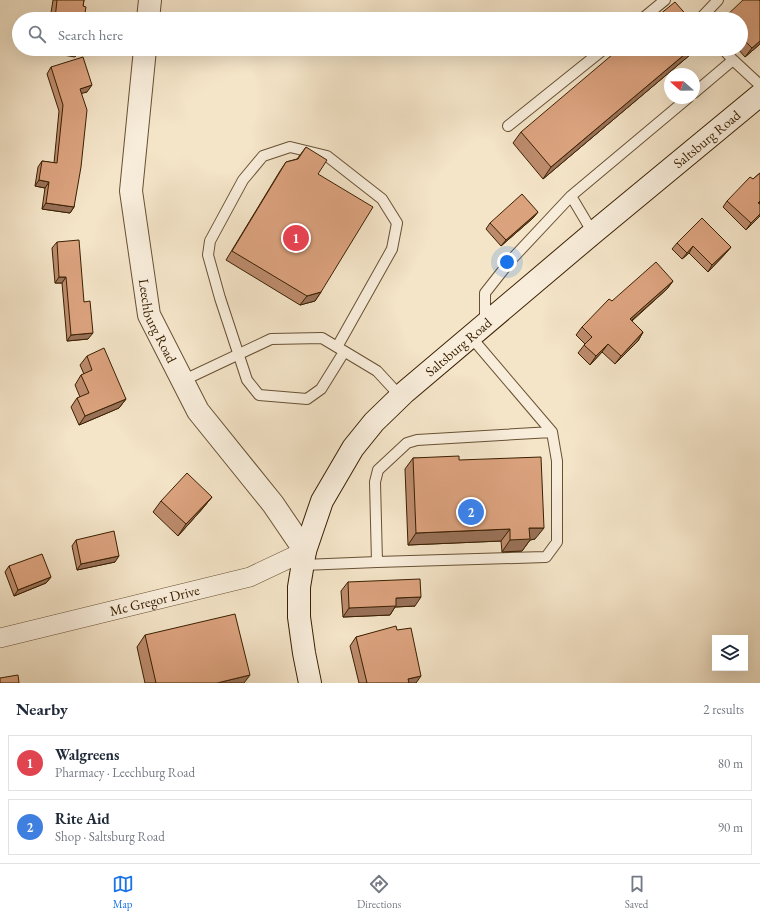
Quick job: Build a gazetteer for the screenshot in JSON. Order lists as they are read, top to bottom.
{
  "streets": {
    "main road": ["Saltsburg Road", "Leechburg Road"],
    "street": ["Mc Gregor Drive"]
  },
  "crossings": [
    ["Saltsburg Road", "Leechburg Road"],
    ["Saltsburg Road", "Mc Gregor Drive"],
    ["Leechburg Road", "Mc Gregor Drive"]
  ],
  "north": "left",
  "page": {
    "search": "Search here",
    "pins": ["1", "2"],
    "heading": ["Nearby", "2 results"],
    "list": [
      {
        "mark": "1",
        "name": "Walgreens",
        "note": "Pharmacy · Leechburg Road",
        "value": "80 m"
      },
      {
        "mark": "2",
        "name": "Rite Aid",
        "note": "Shop · Saltsburg Road",
        "value": "90 m"
      }
    ],
    "nav": ["Map", "Directions", "Saved"]
  }
}
